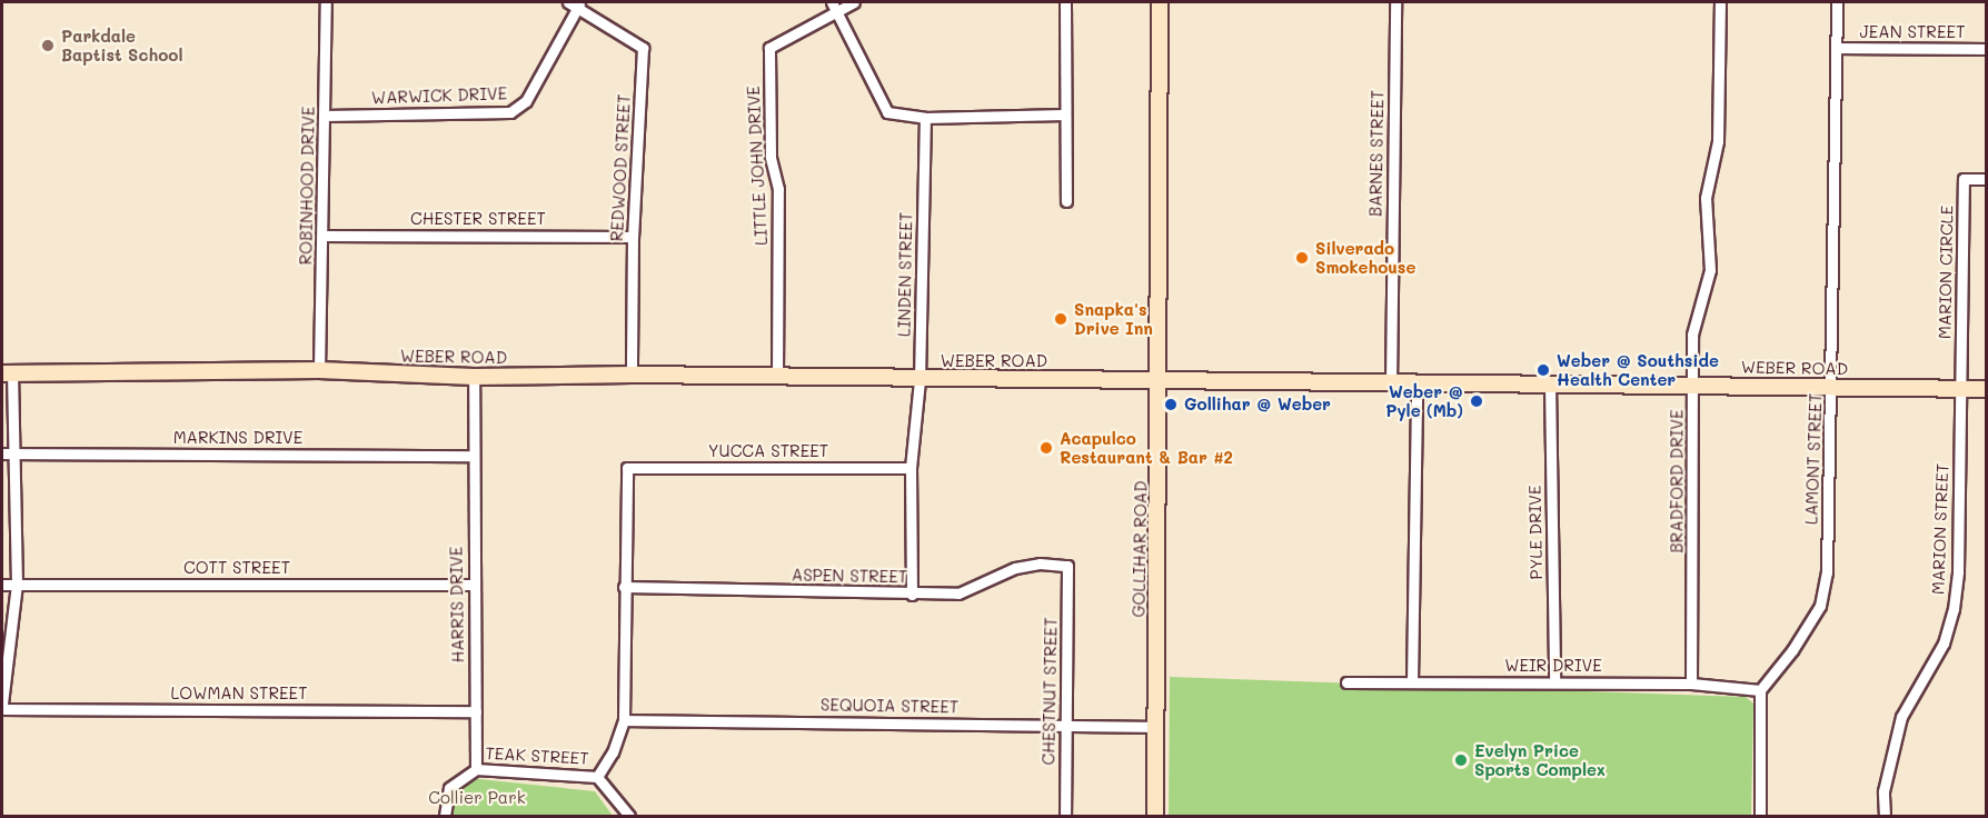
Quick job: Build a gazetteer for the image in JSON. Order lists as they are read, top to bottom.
{
  "streets": {
    "main road": ["WEBER ROAD", "GOLLIHAR ROAD"],
    "street": [
      "JEAN STREET",
      "WARWICK DRIVE",
      "BARNES STREET",
      "LITTLE JOHN DRIVE",
      "REDWOOD STREET",
      "ROBINHOOD DRIVE",
      "CHESTER STREET",
      "MARION CIRCLE",
      "LINDEN STREET",
      "MARKINS DRIVE",
      "YUCCA STREET",
      "LAMONT STREET",
      "BRADFORD DRIVE",
      "MARION STREET",
      "PYLE DRIVE",
      "COTT STREET",
      "ASPEN STREET",
      "HARRIS DRIVE",
      "WEIR DRIVE",
      "CHESTNUT STREET",
      "LOWMAN STREET",
      "SEQUOIA STREET",
      "TEAK STREET"
    ]
  },
  "crossings": [
    ["JEAN STREET", "LAMONT STREET"],
    ["WARWICK DRIVE", "REDWOOD STREET"],
    ["WARWICK DRIVE", "ROBINHOOD DRIVE"],
    ["BARNES STREET", "WEBER ROAD"],
    ["LITTLE JOHN DRIVE", "WEBER ROAD"],
    ["REDWOOD STREET", "CHESTER STREET"],
    ["REDWOOD STREET", "WEBER ROAD"],
    ["ROBINHOOD DRIVE", "CHESTER STREET"],
    ["ROBINHOOD DRIVE", "WEBER ROAD"],
    ["MARION CIRCLE", "WEBER ROAD"],
    ["MARION CIRCLE", "MARION STREET"],
    ["LINDEN STREET", "WEBER ROAD"],
    ["LINDEN STREET", "YUCCA STREET"],
    ["LINDEN STREET", "ASPEN STREET"],
    ["WEBER ROAD", "LAMONT STREET"],
    ["WEBER ROAD", "BRADFORD DRIVE"],
    ["WEBER ROAD", "MARION STREET"],
    ["WEBER ROAD", "PYLE DRIVE"],
    ["WEBER ROAD", "GOLLIHAR ROAD"],
    ["WEBER ROAD", "HARRIS DRIVE"],
    ["MARKINS DRIVE", "HARRIS DRIVE"],
    ["YUCCA STREET", "ASPEN STREET"],
    ["LAMONT STREET", "WEIR DRIVE"],
    ["BRADFORD DRIVE", "WEIR DRIVE"],
    ["PYLE DRIVE", "WEIR DRIVE"],
    ["GOLLIHAR ROAD", "SEQUOIA STREET"],
    ["COTT STREET", "HARRIS DRIVE"],
    ["ASPEN STREET", "CHESTNUT STREET"],
    ["HARRIS DRIVE", "LOWMAN STREET"],
    ["HARRIS DRIVE", "TEAK STREET"],
    ["CHESTNUT STREET", "SEQUOIA STREET"]
  ],
  "parks": ["Collier Park"],
  "places": [
    "Parkdale Baptist School",
    "Silverado Smokehouse",
    "Snapka's Drive Inn",
    "Weber @ Southside Health Center",
    "Weber @ Pyle (Mb)",
    "Gollihar @ Weber",
    "Acapulco Restaurant & Bar #2",
    "Evelyn Price Sports Complex"
  ]
}
